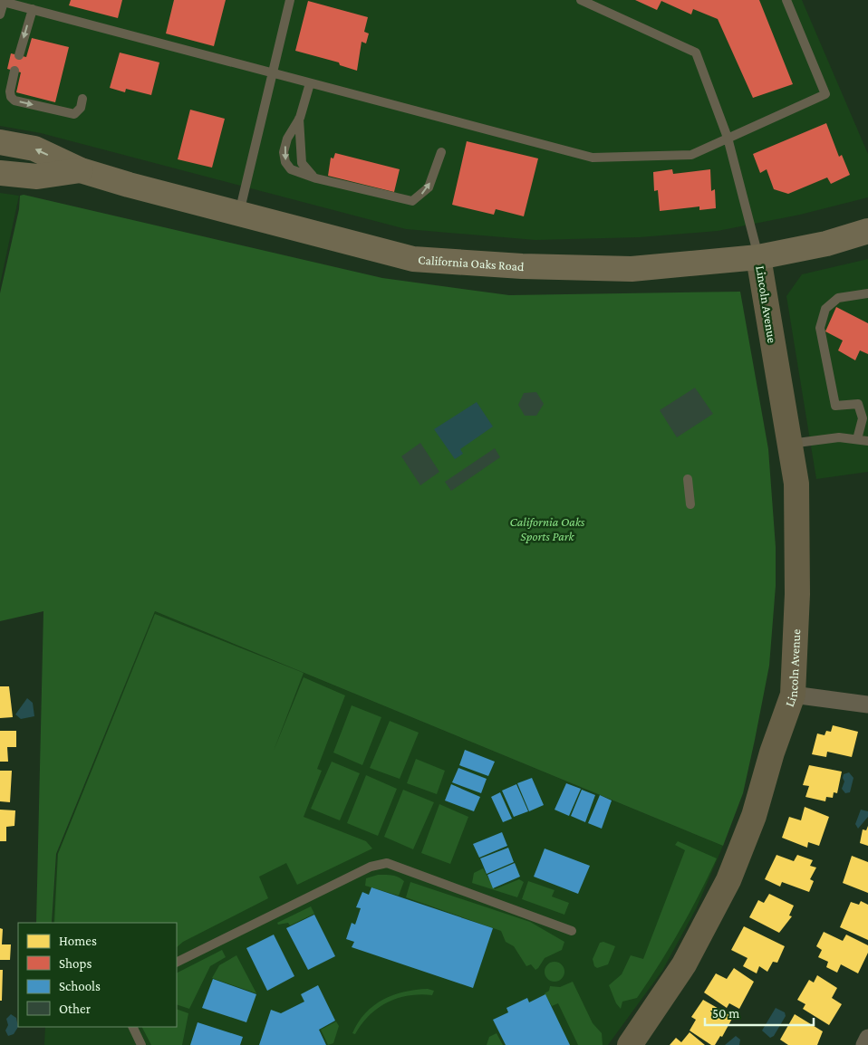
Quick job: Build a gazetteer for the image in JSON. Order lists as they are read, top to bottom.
{
  "streets": {
    "main road": ["California Oaks Road"],
    "street": ["Lincoln Avenue"]
  },
  "crossings": [
    ["California Oaks Road", "Lincoln Avenue"]
  ],
  "parks": ["California Oaks Sports Park"],
  "legend": [
    "Homes",
    "Shops",
    "Schools",
    "Other"
  ],
  "scale_bar": "50 m"
}
